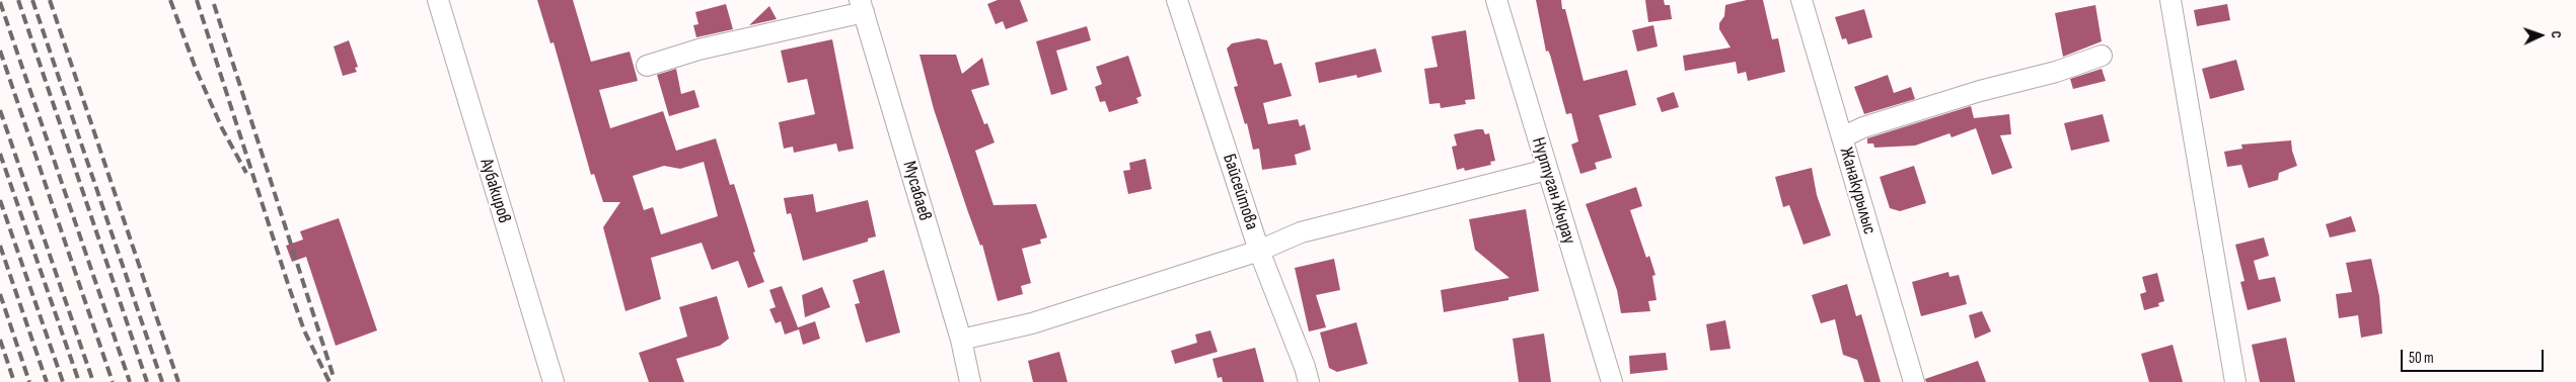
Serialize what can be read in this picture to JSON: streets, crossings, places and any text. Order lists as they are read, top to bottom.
{
  "streets": {
    "street": [
      "Аубакиров",
      "Мусабаев",
      "Нуртуган Жырау",
      "Жанакурылыс",
      "Байсейтова"
    ]
  },
  "scale_bar": "50 m",
  "north": "right"
}
